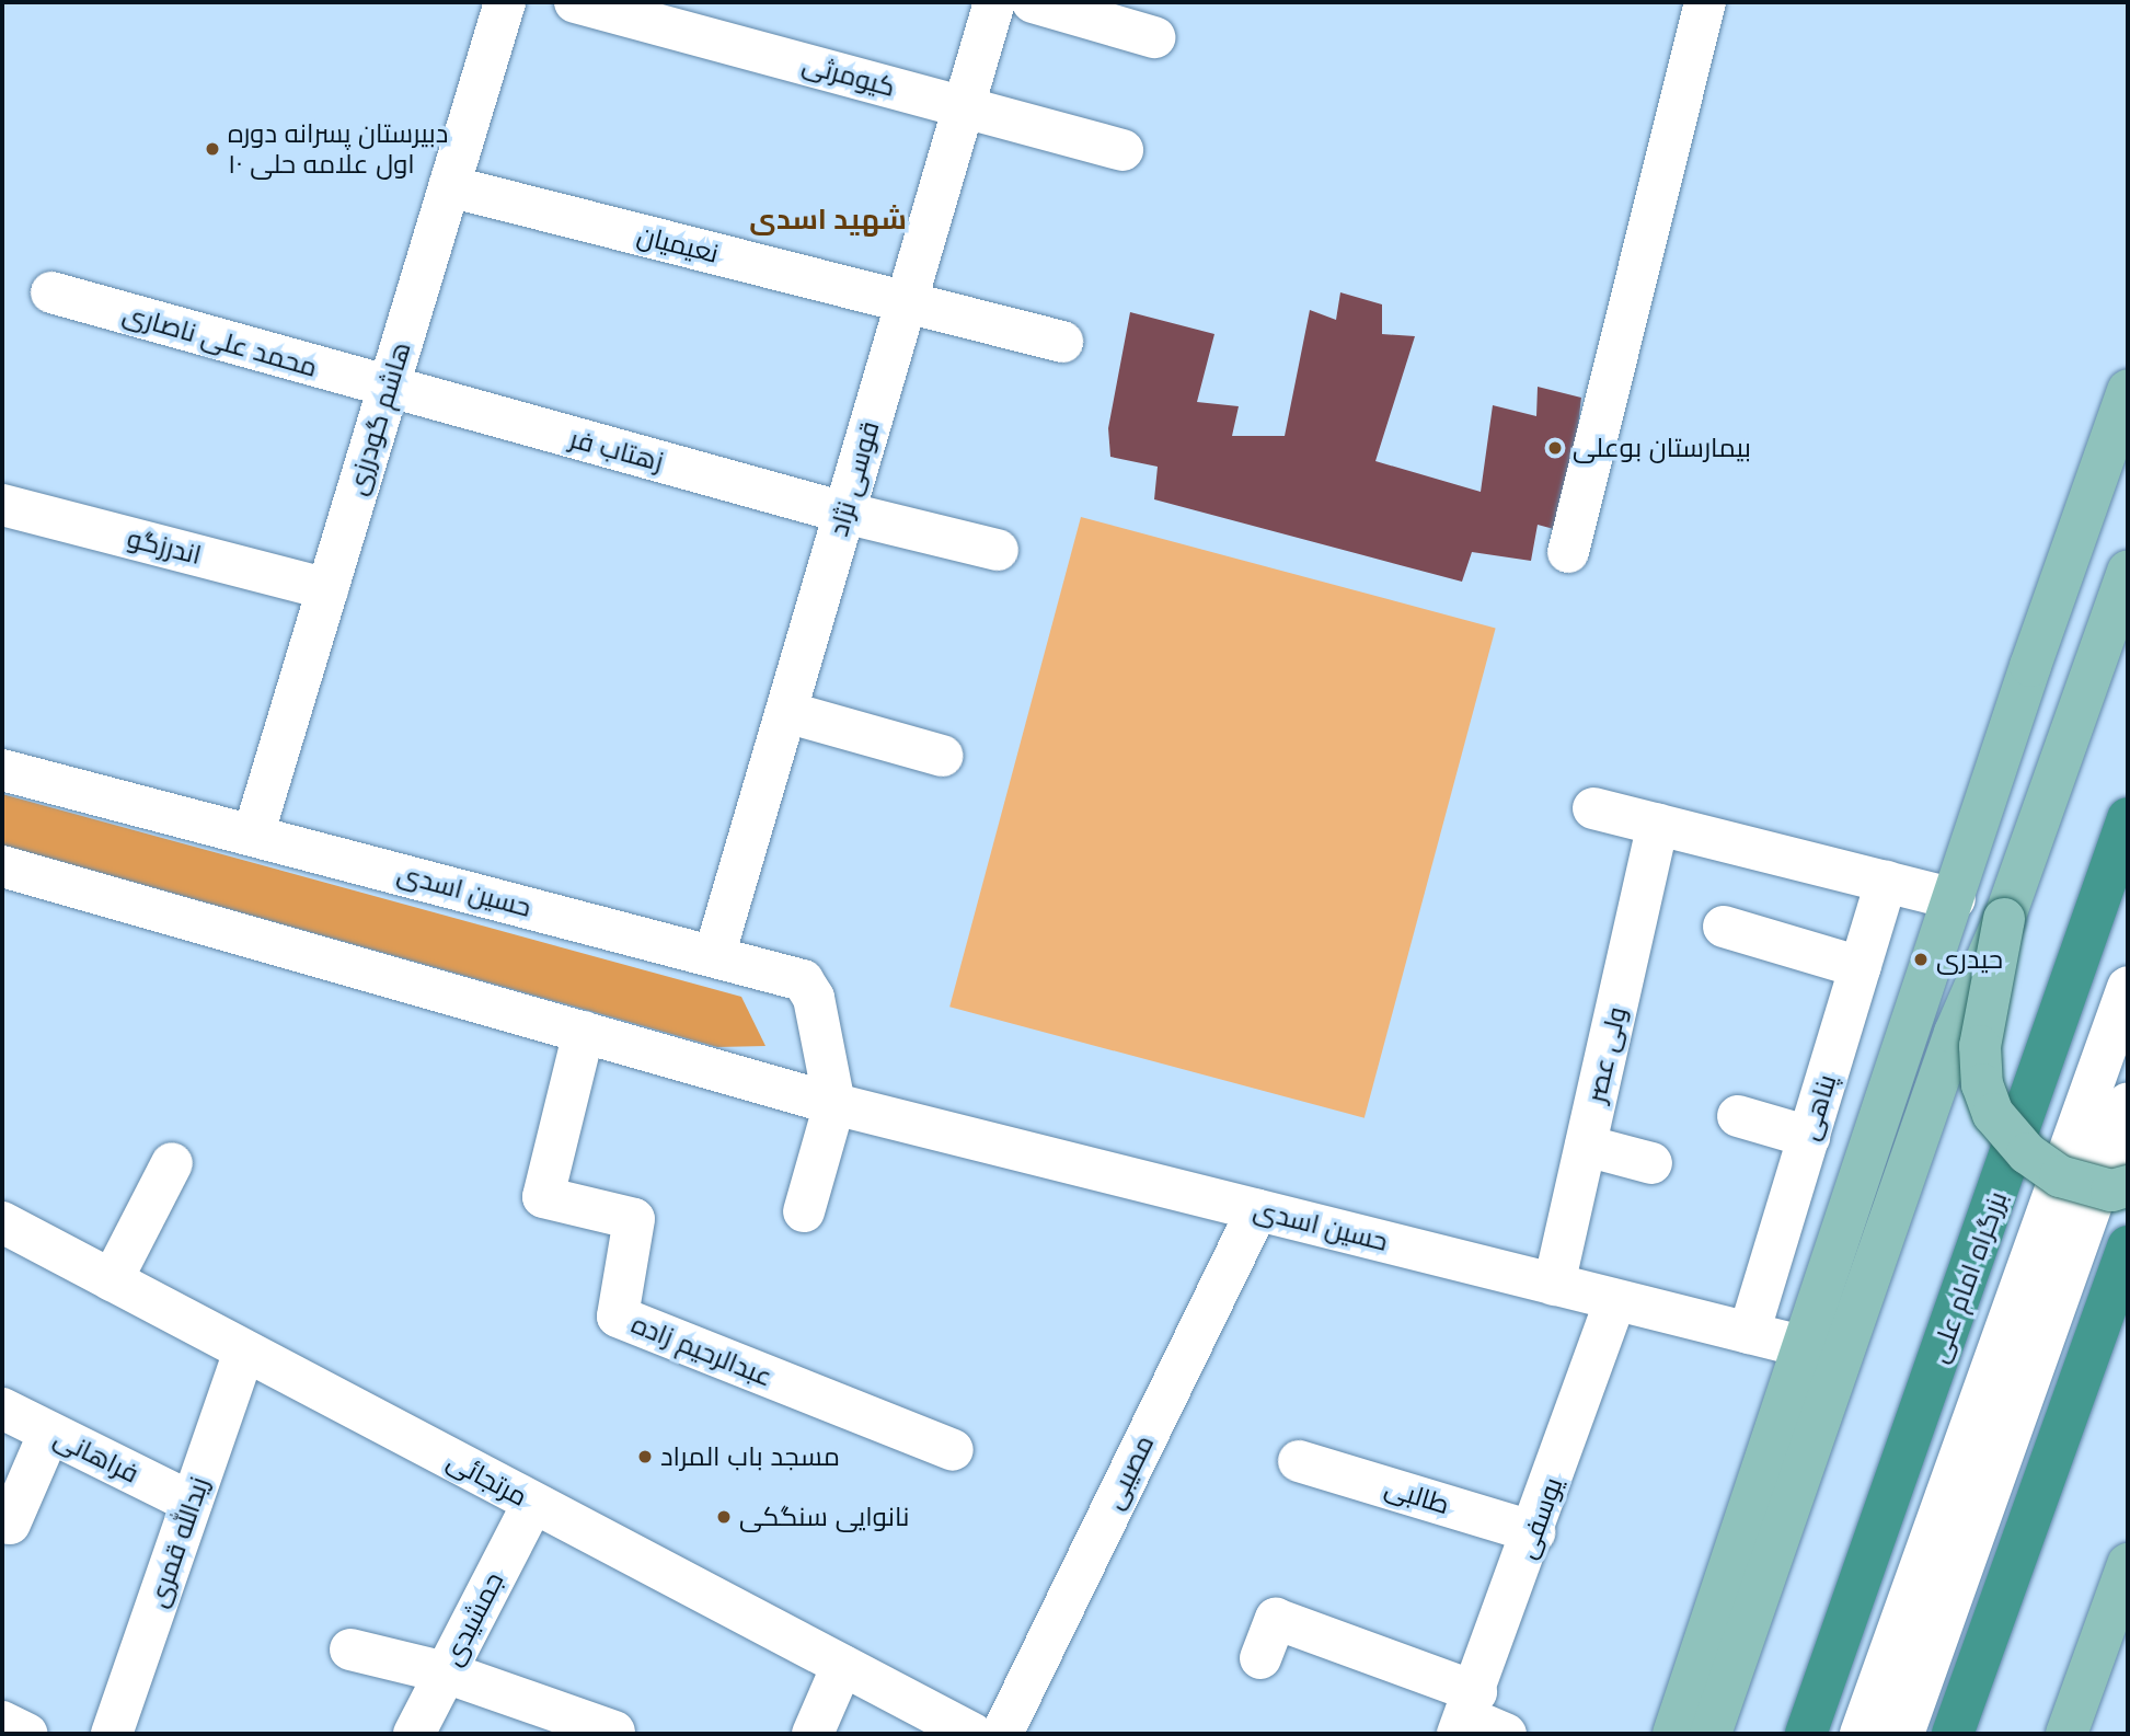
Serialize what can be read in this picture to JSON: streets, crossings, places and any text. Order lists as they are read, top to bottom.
{
  "streets": {
    "highway": ["بزرگراه امام علی"],
    "street": [
      "کیومرثی",
      "نعیمیان",
      "محمد علی ناصاری",
      "هاشم گودرزی",
      "زهتاب فر",
      "قوسی نژاد",
      "اندرزگو",
      "حسین اسدی",
      "ولی عصر",
      "پناهی",
      "عبدالرحیم زاده",
      "فراهانی",
      "مصیبی",
      "مرتجائی",
      "طالبی",
      "یوسفی",
      "زیدالله قمری",
      "جمشیدی"
    ]
  },
  "crossings": [
    ["کیومرثی", "قوسی نژاد"],
    ["نعیمیان", "هاشم گودرزی"],
    ["نعیمیان", "قوسی نژاد"],
    ["محمد علی ناصاری", "هاشم گودرزی"],
    ["محمد علی ناصاری", "زهتاب فر"],
    ["هاشم گودرزی", "زهتاب فر"],
    ["هاشم گودرزی", "اندرزگو"],
    ["هاشم گودرزی", "حسین اسدی"],
    ["زهتاب فر", "قوسی نژاد"],
    ["قوسی نژاد", "حسین اسدی"],
    ["حسین اسدی", "ولی عصر"],
    ["حسین اسدی", "پناهی"],
    ["حسین اسدی", "عبدالرحیم زاده"],
    ["حسین اسدی", "مصیبی"],
    ["حسین اسدی", "یوسفی"],
    ["فراهانی", "زیدالله قمری"],
    ["مرتجائی", "زیدالله قمری"],
    ["مرتجائی", "جمشیدی"],
    ["طالبی", "یوسفی"]
  ],
  "districts": ["شهید اسدی"],
  "places": [
    "دبیرستان پسرانه دوره اول علامه حلی ۱۰",
    "بیمارستان بوعلی",
    "حیدری",
    "مسجد باب المراد",
    "نانوایی سنگکی"
  ]
}
